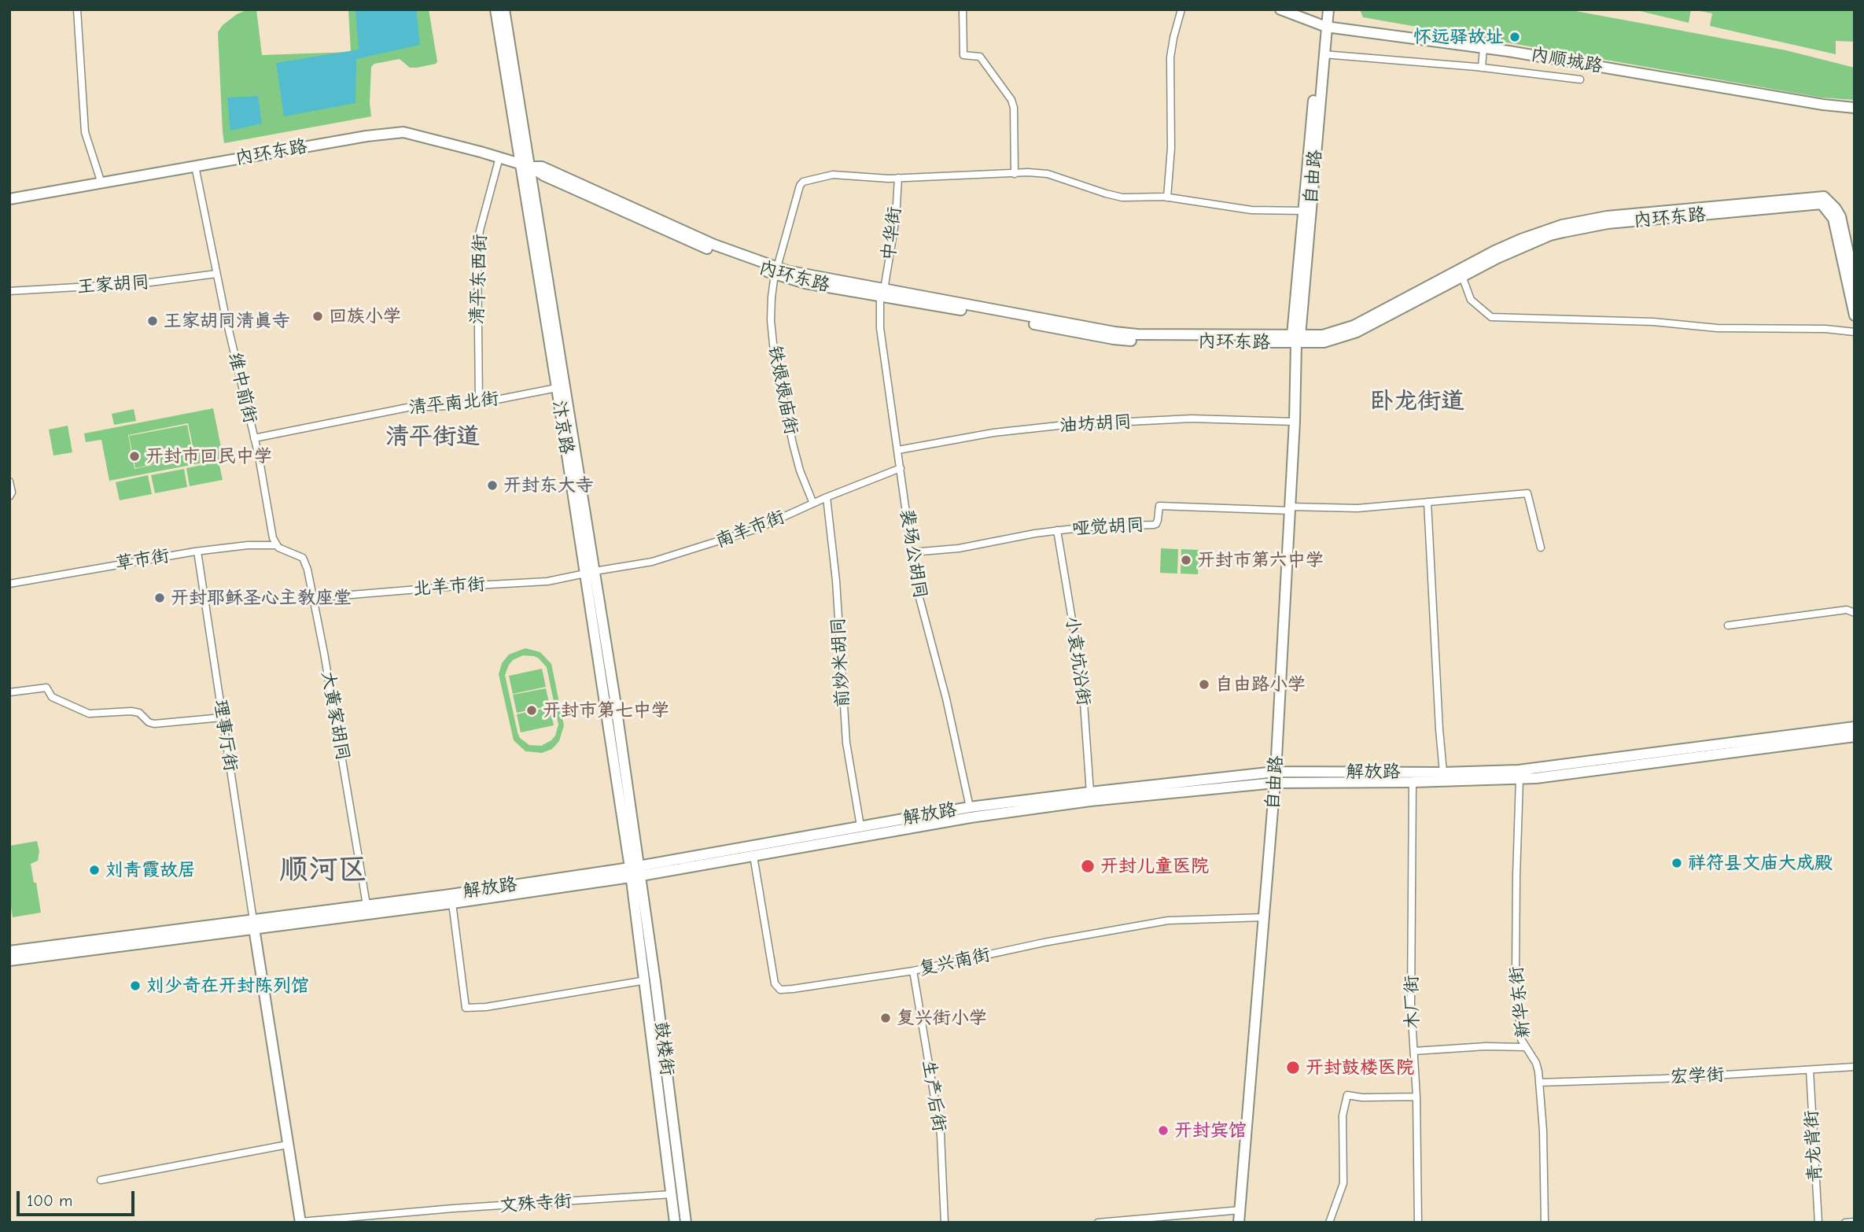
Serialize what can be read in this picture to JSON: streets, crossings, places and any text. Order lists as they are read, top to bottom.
{
  "streets": {
    "street": [
      "内顺城路",
      "内环东路",
      "自由路",
      "中华街",
      "清平东西街",
      "王家胡同",
      "维中前街",
      "铁娘娘庙街",
      "清平南北街",
      "油坊胡同",
      "汴京路",
      "哑觉胡同",
      "南羊市街",
      "裴场公胡同",
      "草市街",
      "北羊市街",
      "小袁坑沿街",
      "前炒米胡同",
      "大黄家胡同",
      "理事厅街",
      "解放路",
      "复兴南街",
      "木厂街",
      "新华东街",
      "鼓楼街",
      "宏学街",
      "生产后街",
      "青龙背街",
      "文殊寺街"
    ]
  },
  "crossings": [
    ["内顺城路", "自由路"],
    ["内环东路", "自由路"],
    ["内环东路", "中华街"],
    ["内环东路", "清平东西街"],
    ["内环东路", "维中前街"],
    ["内环东路", "铁娘娘庙街"],
    ["内环东路", "汴京路"],
    ["内环东路", "裴场公胡同"],
    ["自由路", "油坊胡同"],
    ["自由路", "哑觉胡同"],
    ["自由路", "解放路"],
    ["自由路", "复兴南街"],
    ["中华街", "铁娘娘庙街"],
    ["中华街", "裴场公胡同"],
    ["清平东西街", "清平南北街"],
    ["王家胡同", "维中前街"],
    ["维中前街", "清平南北街"],
    ["维中前街", "草市街"],
    ["维中前街", "大黄家胡同"],
    ["铁娘娘庙街", "南羊市街"],
    ["清平南北街", "汴京路"],
    ["油坊胡同", "裴场公胡同"],
    ["汴京路", "南羊市街"],
    ["汴京路", "北羊市街"],
    ["汴京路", "解放路"],
    ["汴京路", "鼓楼街"],
    ["哑觉胡同", "裴场公胡同"],
    ["哑觉胡同", "小袁坑沿街"],
    ["南羊市街", "裴场公胡同"],
    ["南羊市街", "北羊市街"],
    ["南羊市街", "前炒米胡同"],
    ["裴场公胡同", "解放路"],
    ["草市街", "大黄家胡同"],
    ["草市街", "理事厅街"],
    ["北羊市街", "大黄家胡同"],
    ["小袁坑沿街", "解放路"],
    ["前炒米胡同", "解放路"],
    ["大黄家胡同", "解放路"],
    ["理事厅街", "解放路"],
    ["解放路", "复兴南街"],
    ["解放路", "木厂街"],
    ["解放路", "新华东街"],
    ["解放路", "鼓楼街"],
    ["复兴南街", "生产后街"],
    ["新华东街", "宏学街"],
    ["鼓楼街", "文殊寺街"],
    ["宏学街", "青龙背街"]
  ],
  "districts": ["卧龙街道", "清平街道", "顺河区"],
  "places": [
    "怀远驿故址",
    "回族小学",
    "王家胡同清真寺",
    "开封市回民中学",
    "开封东大寺",
    "开封市第六中学",
    "开封耶稣圣心主教座堂",
    "自由路小学",
    "开封市第七中学",
    "祥符县文庙大成殿",
    "开封儿童医院",
    "刘青霞故居",
    "刘少奇在开封陈列馆",
    "复兴街小学",
    "开封鼓楼医院",
    "开封宾馆"
  ],
  "scale_bar": "100 m"
}
